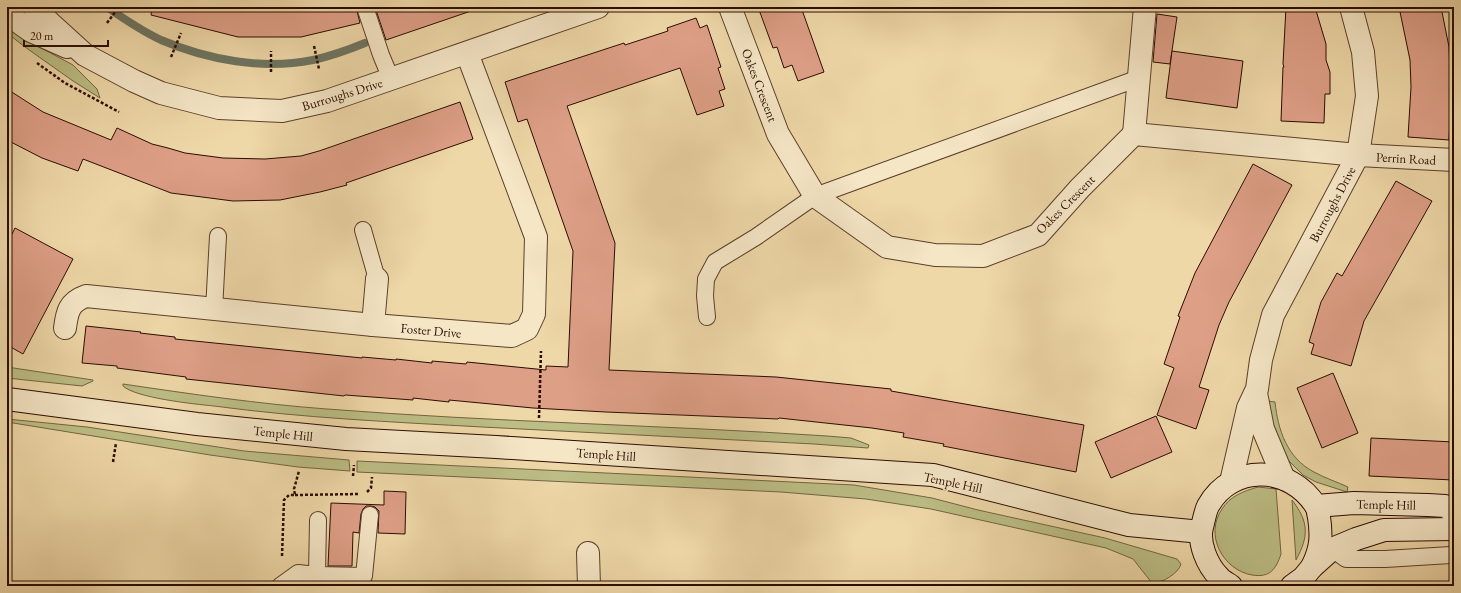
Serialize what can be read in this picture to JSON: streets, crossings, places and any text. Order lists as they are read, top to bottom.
{
  "streets": {
    "street": [
      "Oakes Crescent",
      "Burroughs Drive",
      "Perrin Road",
      "Foster Drive",
      "Temple Hill"
    ]
  },
  "crossings": [
    ["Burroughs Drive", "Perrin Road"],
    ["Burroughs Drive", "Foster Drive"]
  ],
  "scale_bar": "20 m"
}
